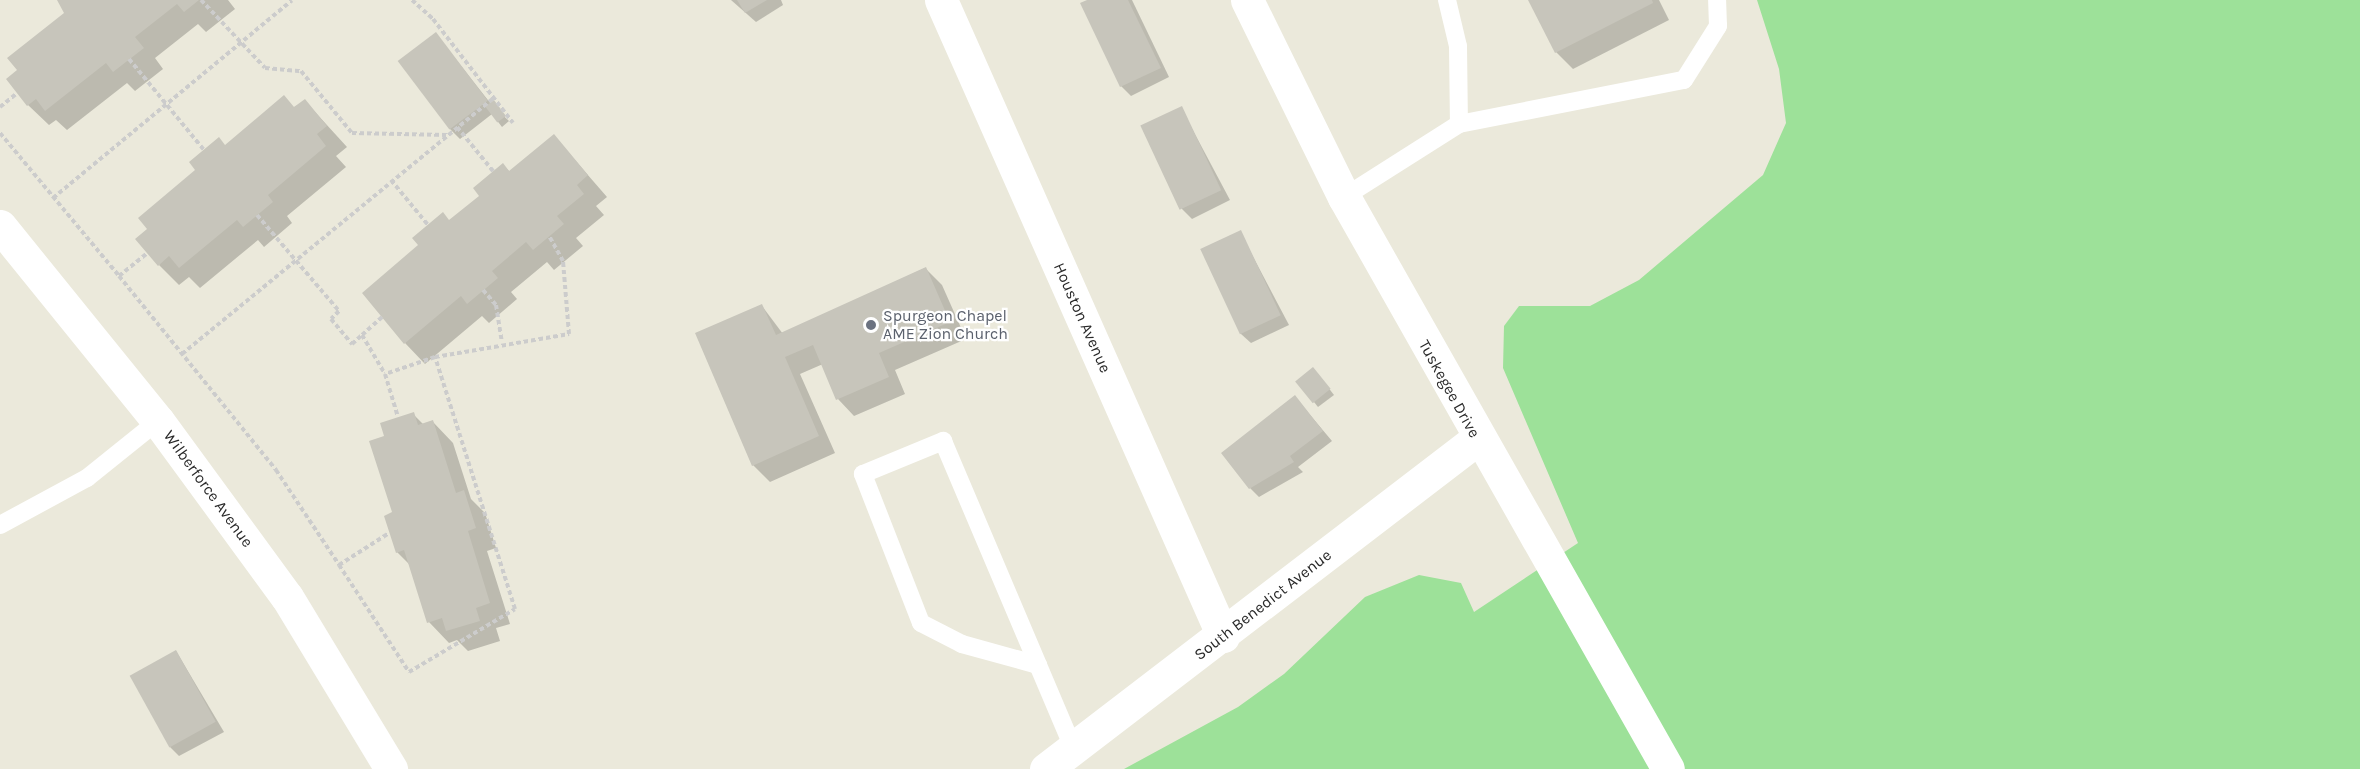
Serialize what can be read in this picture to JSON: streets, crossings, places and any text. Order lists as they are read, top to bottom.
{
  "streets": {
    "street": [
      "Houston Avenue",
      "Tuskegee Drive",
      "Wilberforce Avenue",
      "South Benedict Avenue"
    ]
  },
  "crossings": [
    ["Houston Avenue", "South Benedict Avenue"],
    ["Tuskegee Drive", "South Benedict Avenue"]
  ],
  "places": ["Spurgeon Chapel AME Zion Church"]
}
